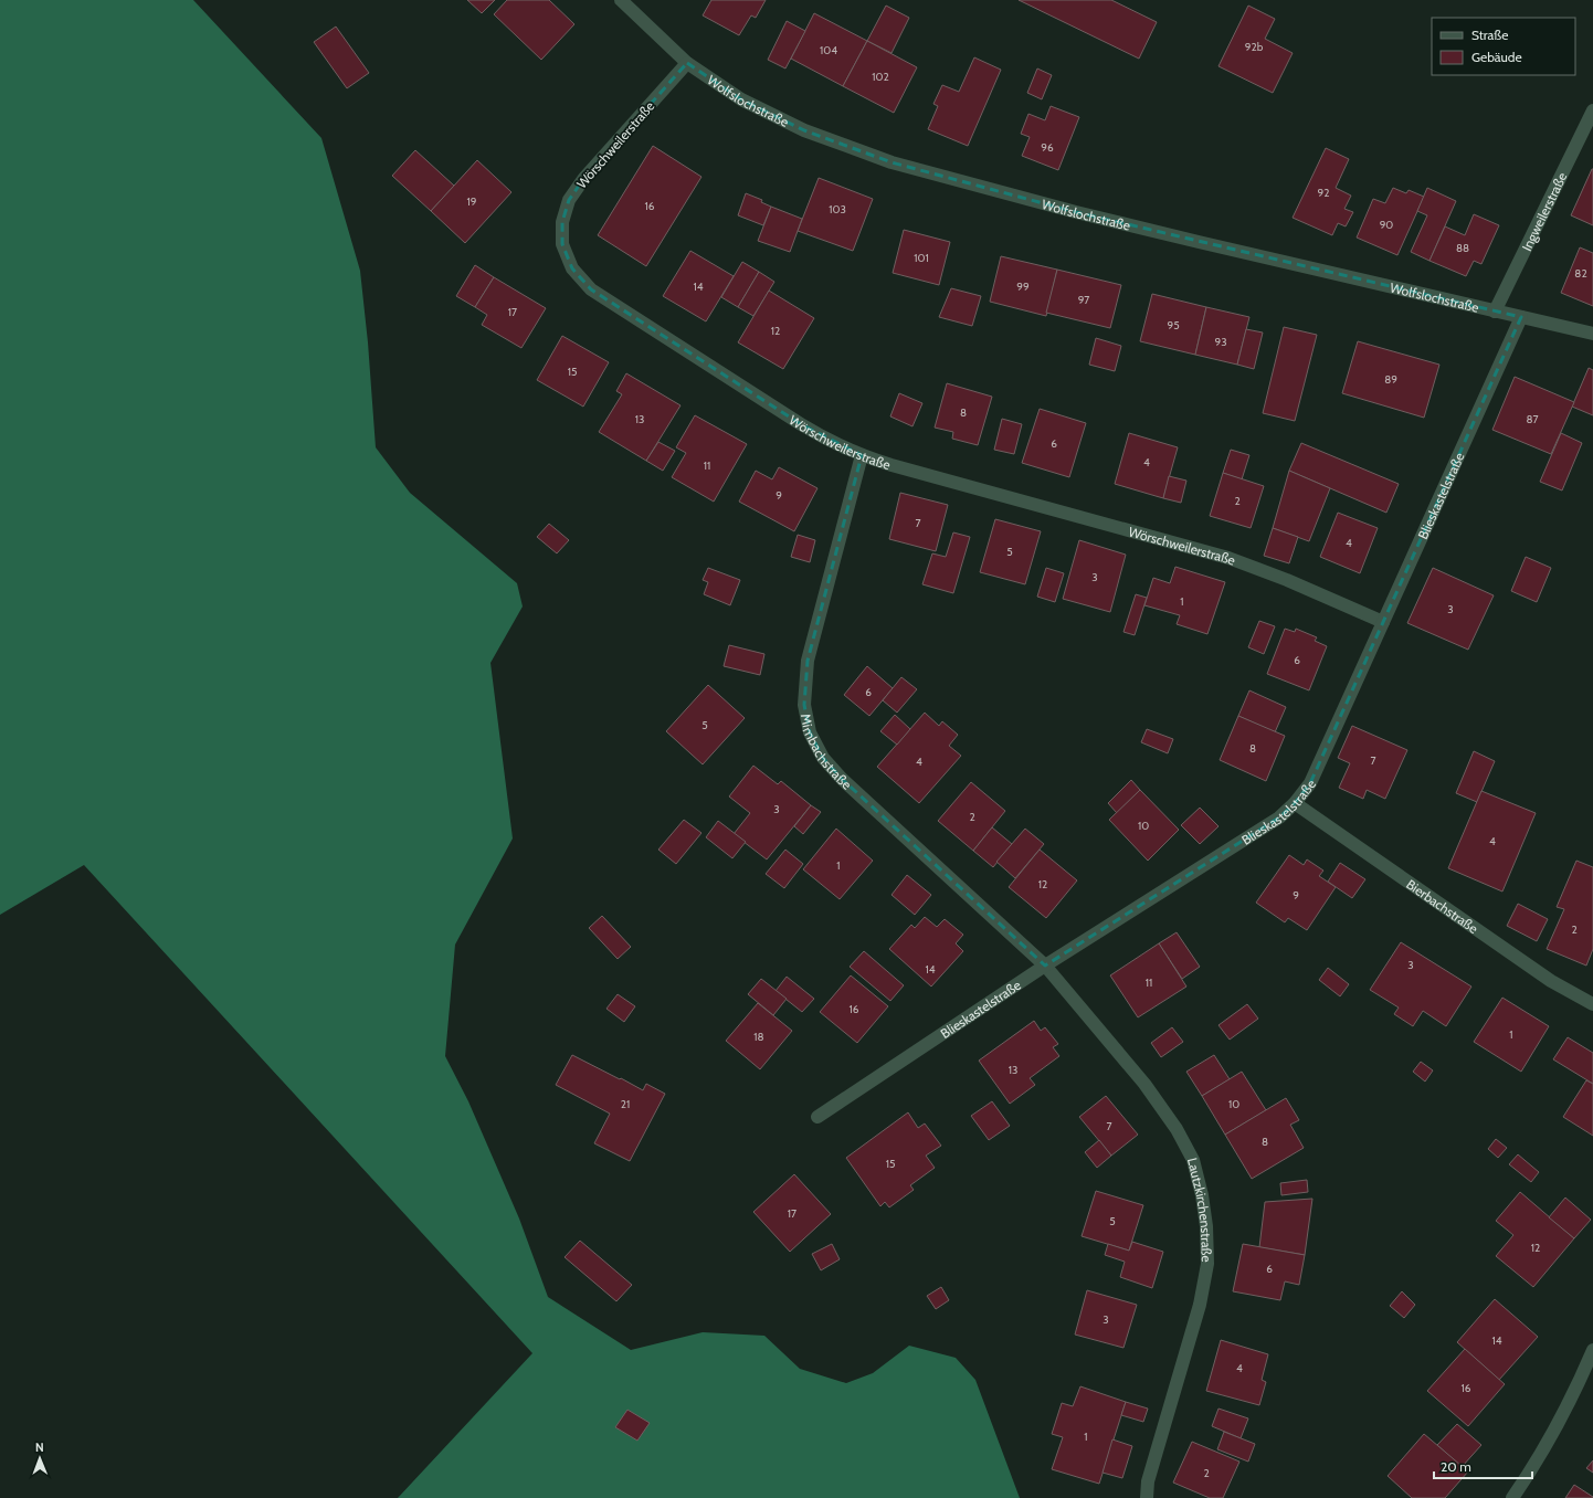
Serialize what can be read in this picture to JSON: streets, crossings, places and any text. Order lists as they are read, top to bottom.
{
  "streets": {
    "street": [
      "Wolfslochstraße",
      "Wörschweilerstraße",
      "Ingweilerstraße",
      "Blieskastelstraße",
      "Mimbachstraße",
      "Bierbachstraße",
      "Lautzkirchenstraße"
    ]
  },
  "crossings": [
    ["Wolfslochstraße", "Wörschweilerstraße"],
    ["Wolfslochstraße", "Ingweilerstraße"],
    ["Wolfslochstraße", "Blieskastelstraße"],
    ["Wörschweilerstraße", "Blieskastelstraße"],
    ["Wörschweilerstraße", "Mimbachstraße"],
    ["Blieskastelstraße", "Mimbachstraße"],
    ["Blieskastelstraße", "Bierbachstraße"],
    ["Blieskastelstraße", "Lautzkirchenstraße"],
    ["Mimbachstraße", "Lautzkirchenstraße"]
  ],
  "house_numbers": [
    "92b",
    "104",
    "102",
    "96",
    "92",
    "19",
    "16",
    "103",
    "90",
    "88",
    "101",
    "82",
    "14",
    "99",
    "97",
    "17",
    "95",
    "12",
    "93",
    "15",
    "89",
    "8",
    "13",
    "87",
    "6",
    "4",
    "11",
    "9",
    "2",
    "7",
    "4",
    "5",
    "3",
    "1",
    "3",
    "6",
    "6",
    "5",
    "8",
    "7",
    "4",
    "3",
    "2",
    "10",
    "4",
    "1",
    "12",
    "9",
    "2",
    "3",
    "14",
    "11",
    "16",
    "1",
    "18",
    "13",
    "21",
    "10",
    "7",
    "8",
    "15",
    "17",
    "5",
    "12",
    "6",
    "3",
    "14",
    "4",
    "16",
    "1",
    "2"
  ],
  "legend": ["Straße", "Gebäude"],
  "scale_bar": "20 m",
  "north": "top"
}
